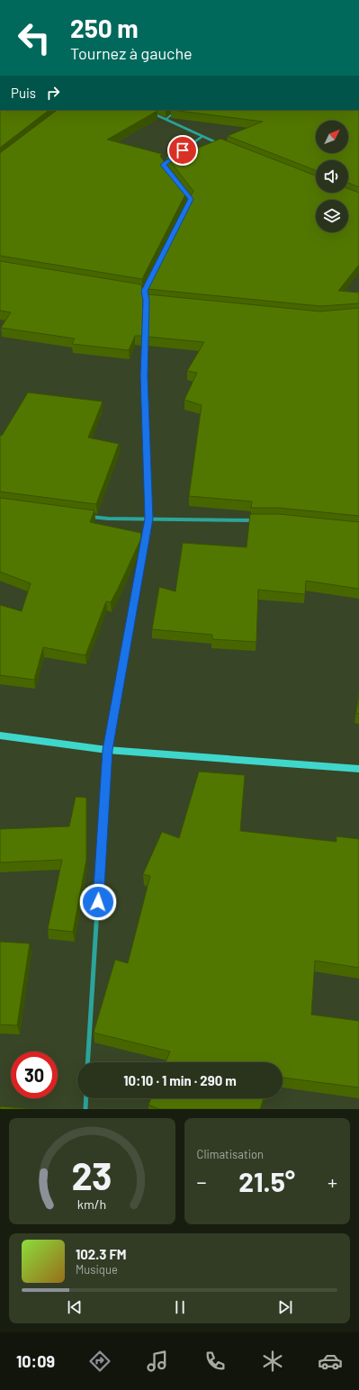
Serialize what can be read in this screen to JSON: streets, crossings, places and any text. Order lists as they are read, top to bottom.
{
  "north": "top right",
  "page": {
    "turn": ["250 m", "Tournez à gauche"],
    "then": "Puis",
    "limit": "30",
    "trip": "10:10 · 1 min · 290 m",
    "tile": "Climatisation",
    "heat": ["−", "21.5°", "+"],
    "song": ["102.3 FM", "Musique"],
    "tabs": "10:09",
    "gauge": ["23", "km/h"]
  }
}
